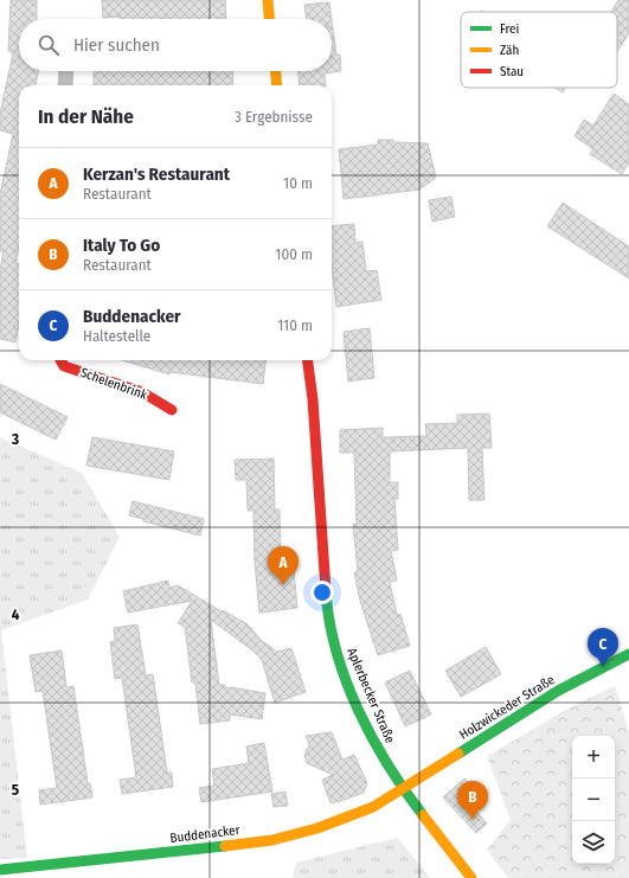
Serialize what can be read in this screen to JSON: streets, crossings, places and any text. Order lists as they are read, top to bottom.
{
  "streets": {
    "main road": [
      "Schelenbrink",
      "Aplerbecker Straße",
      "Holzwickeder Straße",
      "Buddenacker"
    ]
  },
  "crossings": [
    ["Aplerbecker Straße", "Holzwickeder Straße"],
    ["Aplerbecker Straße", "Buddenacker"],
    ["Holzwickeder Straße", "Buddenacker"]
  ],
  "legend": ["Frei", "Zäh", "Stau"],
  "page": {
    "search": "Hier suchen",
    "heading": ["In der Nähe", "3 Ergebnisse"],
    "list": [
      {
        "mark": "A",
        "name": "Kerzan's Restaurant",
        "note": "Restaurant",
        "value": "10 m"
      },
      {
        "mark": "B",
        "name": "Italy To Go",
        "note": "Restaurant",
        "value": "100 m"
      },
      {
        "mark": "C",
        "name": "Buddenacker",
        "note": "Haltestelle",
        "value": "110 m"
      }
    ],
    "pins": ["A", "C", "B"],
    "map_buttons": ["+", "−"]
  },
  "grid": {
    "rows": ["3", "4", "5"]
  }
}
